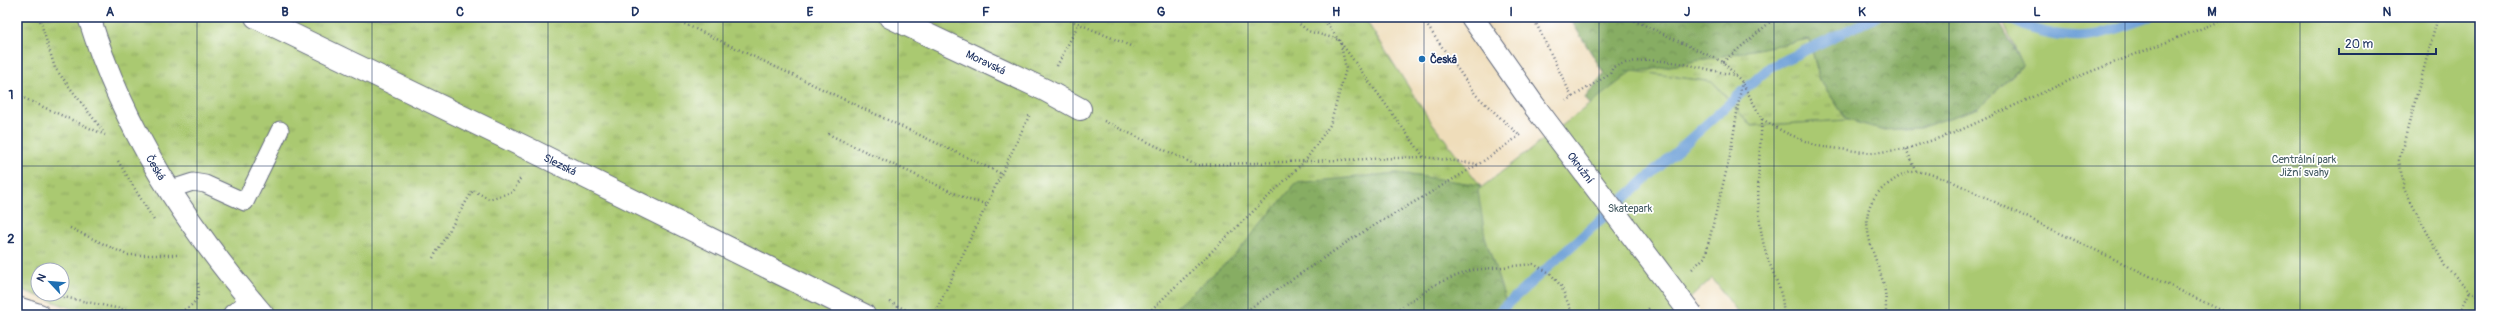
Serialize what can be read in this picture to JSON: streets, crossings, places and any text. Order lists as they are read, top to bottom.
{
  "streets": {
    "street": [
      "Moravská",
      "Slezská",
      "Okružní",
      "Česká"
    ]
  },
  "parks": ["Centrální park Jižní svahy", "Skatepark"],
  "places": ["Česká"],
  "scale_bar": "20 m",
  "north": "top left",
  "grid": {
    "columns": [
      "A",
      "B",
      "C",
      "D",
      "E",
      "F",
      "G",
      "H",
      "I",
      "J",
      "K",
      "L",
      "M",
      "N"
    ],
    "rows": ["1", "2"]
  }
}
